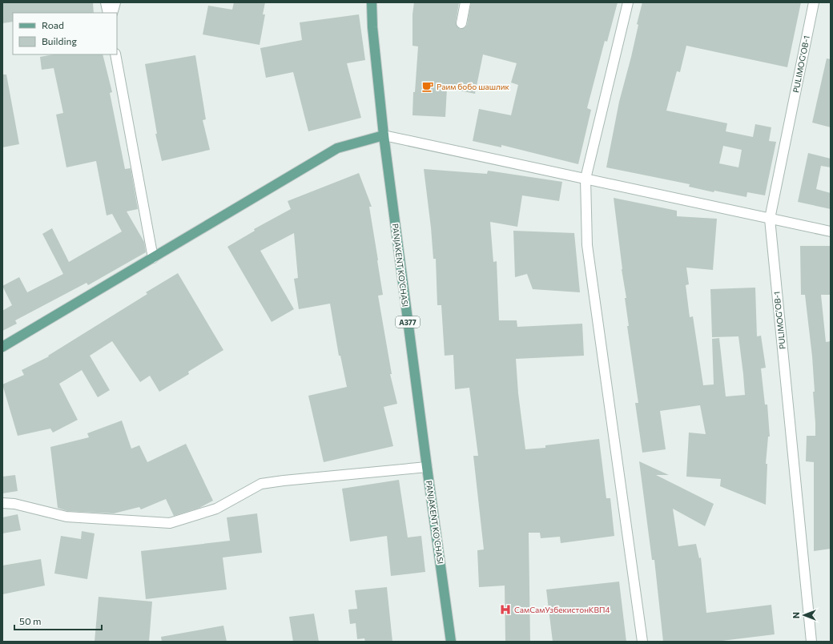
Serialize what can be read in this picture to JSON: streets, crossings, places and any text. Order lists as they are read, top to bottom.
{
  "streets": {
    "main road": ["PANJAKENT KO'CHASI", "A377"],
    "street": ["PULIMOG’OB-1"]
  },
  "places": {
    "cafe": ["Раим бобо шашлик"],
    "hospital": ["СамСамУзбекистонКВП4"]
  },
  "legend": ["Road", "Building"],
  "scale_bar": "50 m",
  "north": "left"
}
